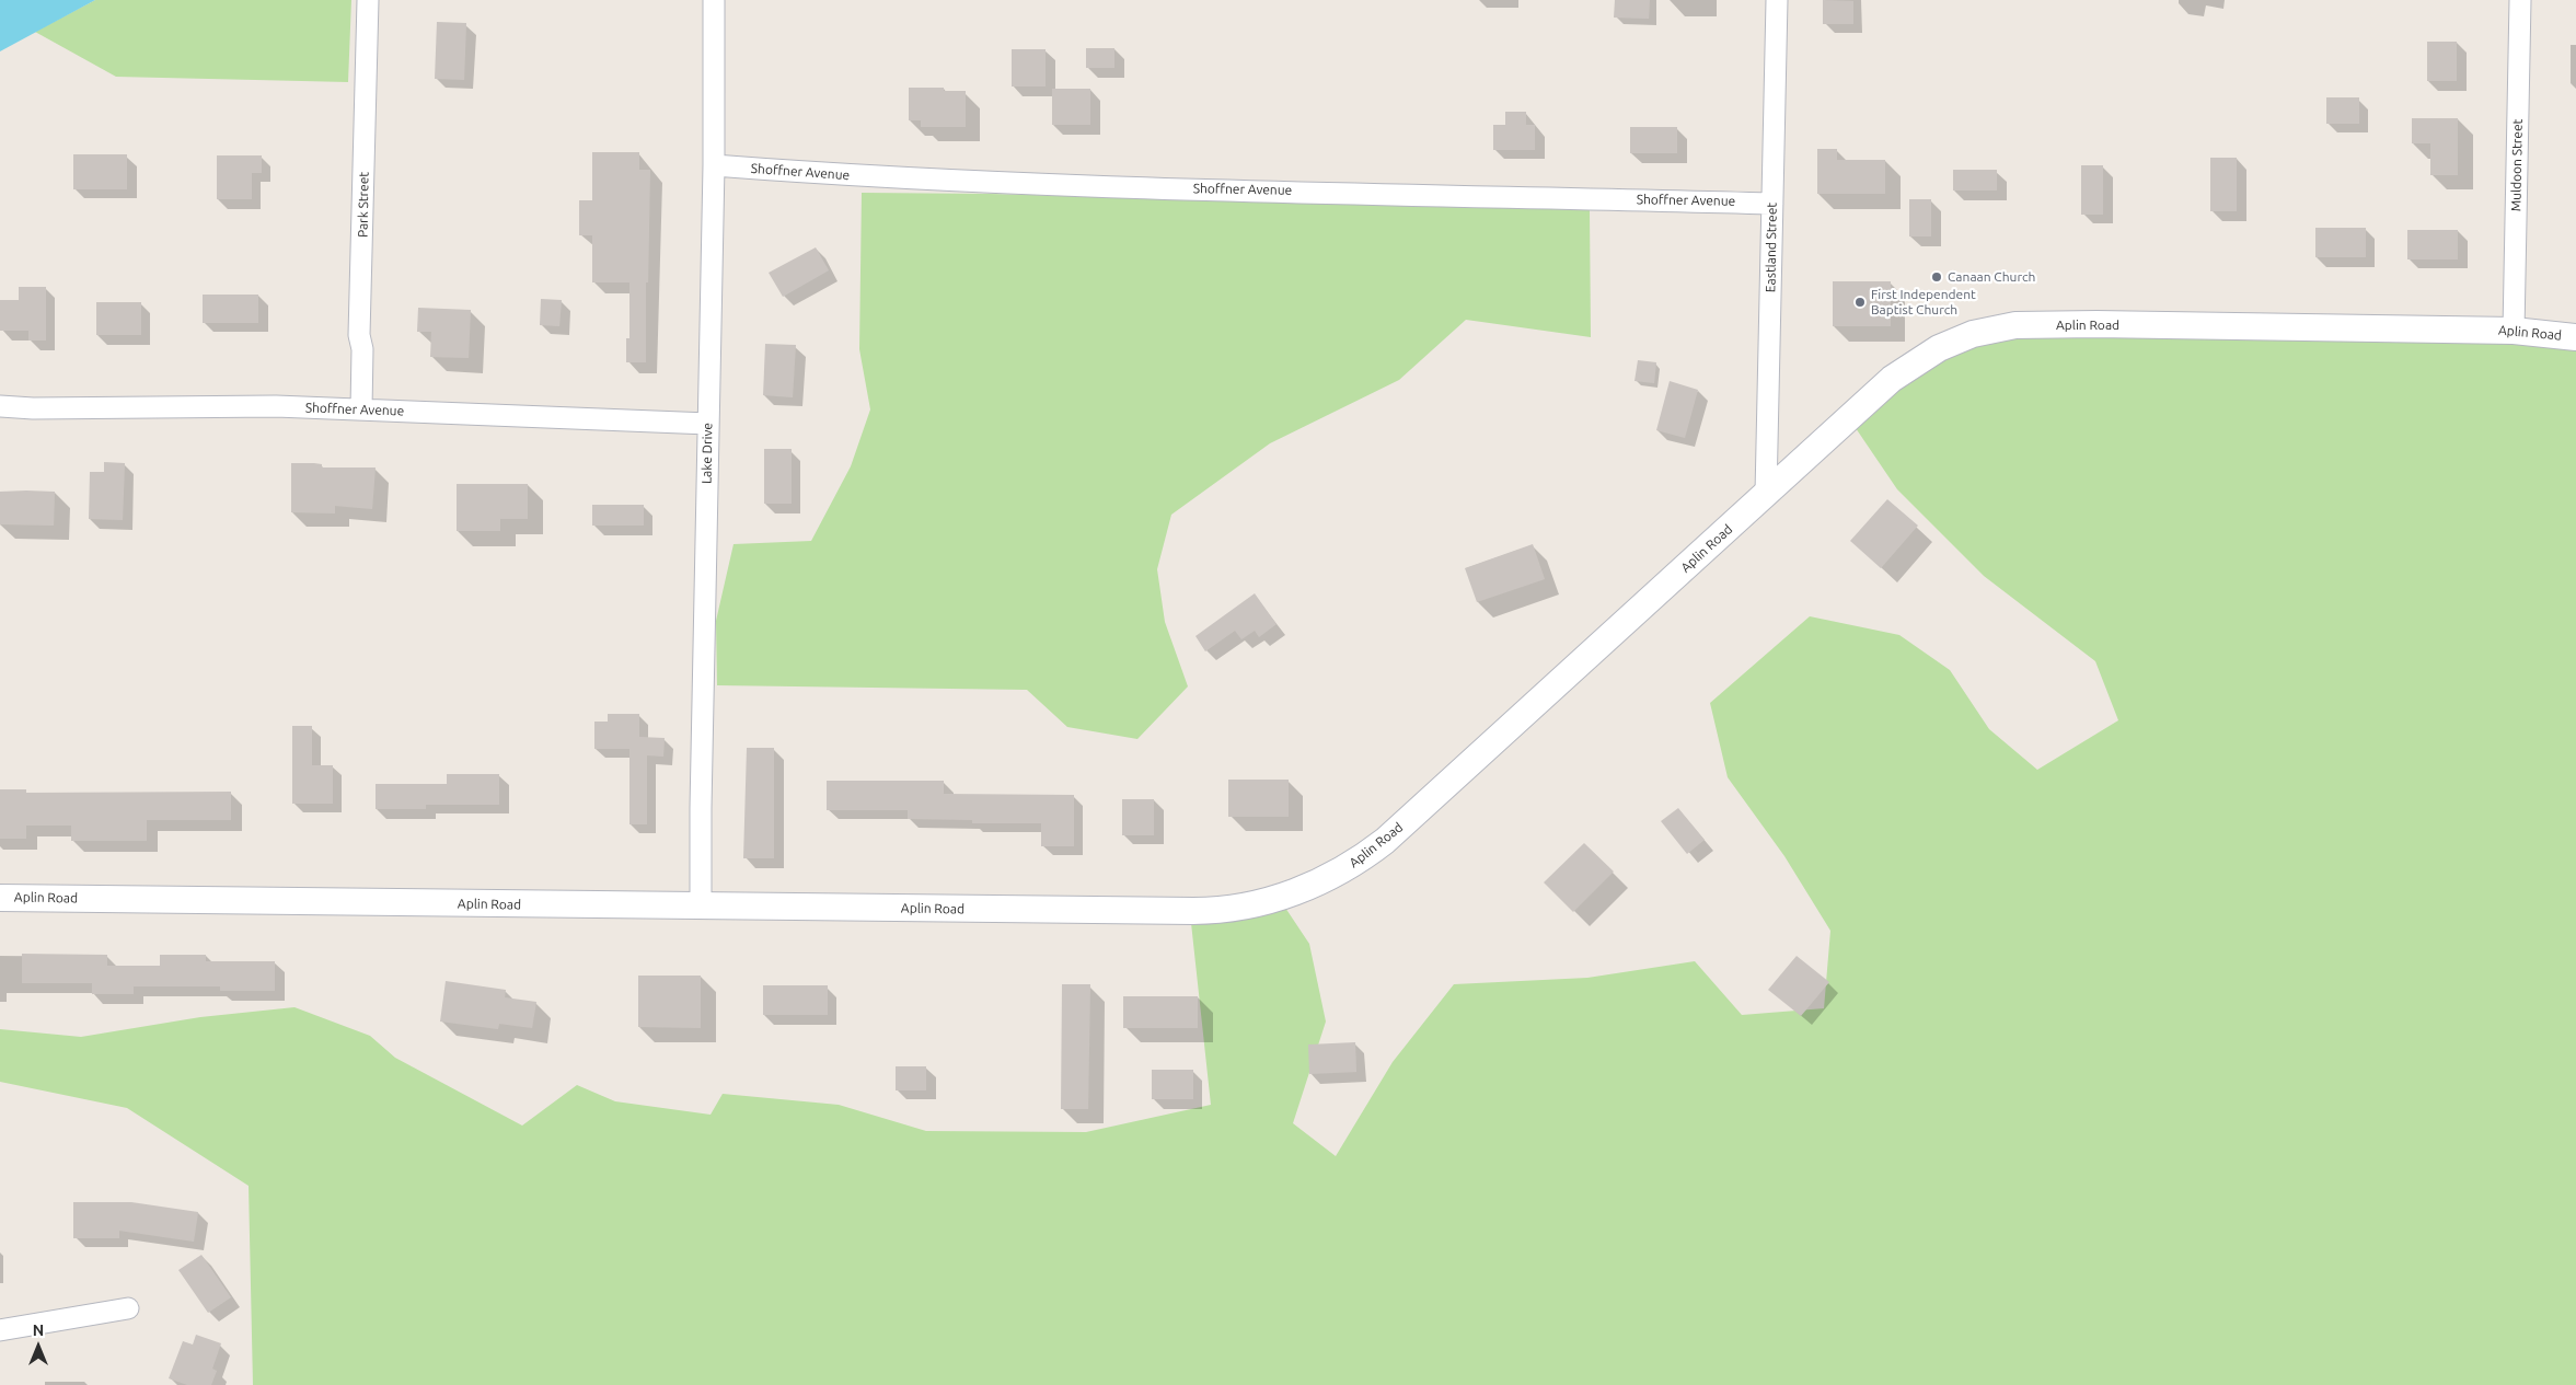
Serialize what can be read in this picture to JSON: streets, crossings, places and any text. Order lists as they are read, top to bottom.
{
  "streets": {
    "street": [
      "Muldoon Street",
      "Shoffner Avenue",
      "Park Street",
      "Eastland Street",
      "Aplin Road",
      "Lake Drive"
    ]
  },
  "crossings": [
    ["Muldoon Street", "Aplin Road"],
    ["Shoffner Avenue", "Park Street"],
    ["Shoffner Avenue", "Eastland Street"],
    ["Shoffner Avenue", "Lake Drive"],
    ["Eastland Street", "Aplin Road"],
    ["Aplin Road", "Lake Drive"]
  ],
  "places": ["Canaan Church", "First Independent Baptist Church"],
  "north": "top"
}
